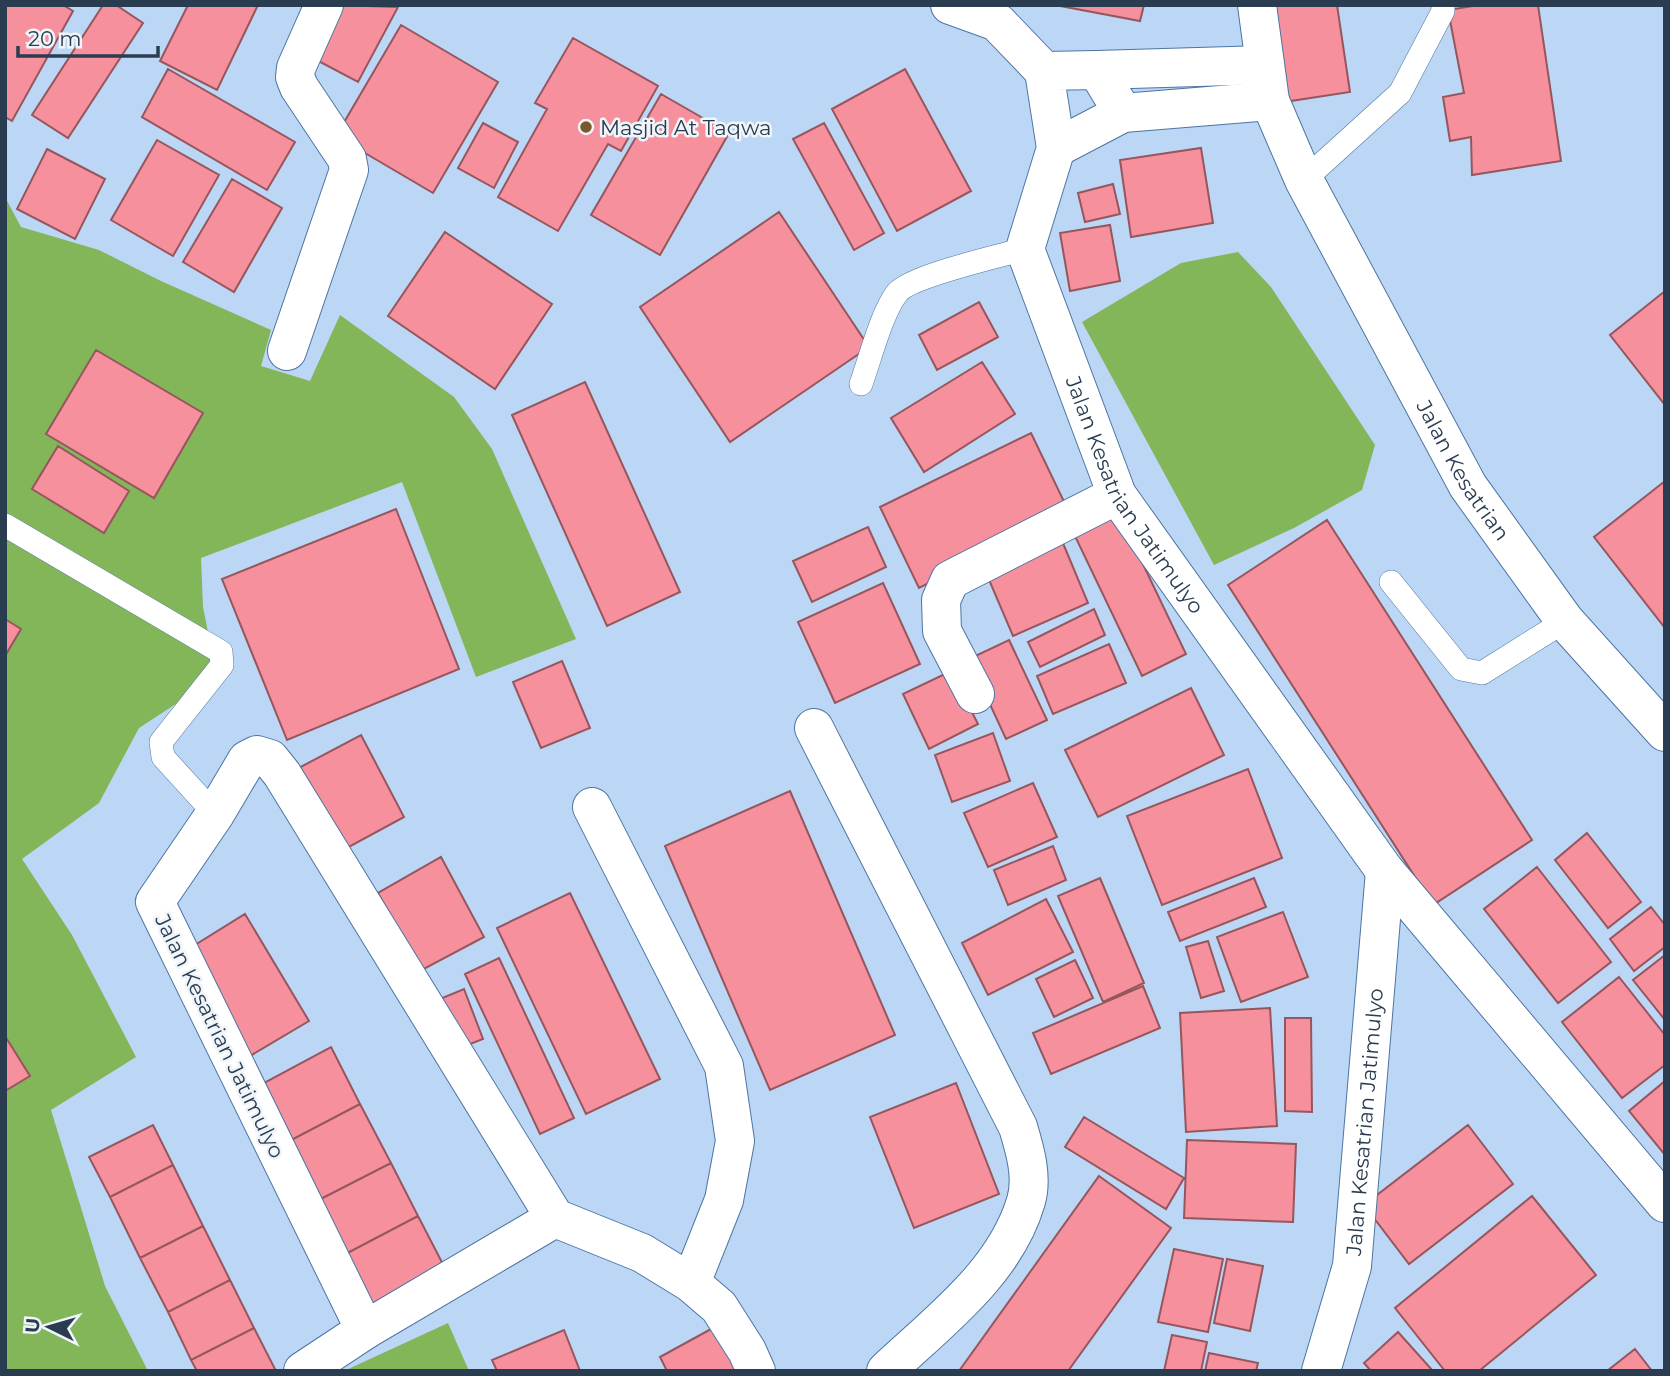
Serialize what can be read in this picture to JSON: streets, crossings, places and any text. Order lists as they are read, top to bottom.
{
  "streets": {
    "street": ["Jalan Kesatrian", "Jalan Kesatrian Jatimulyo"]
  },
  "places": ["Masjid At Taqwa"],
  "scale_bar": "20 m",
  "north": "left"
}
